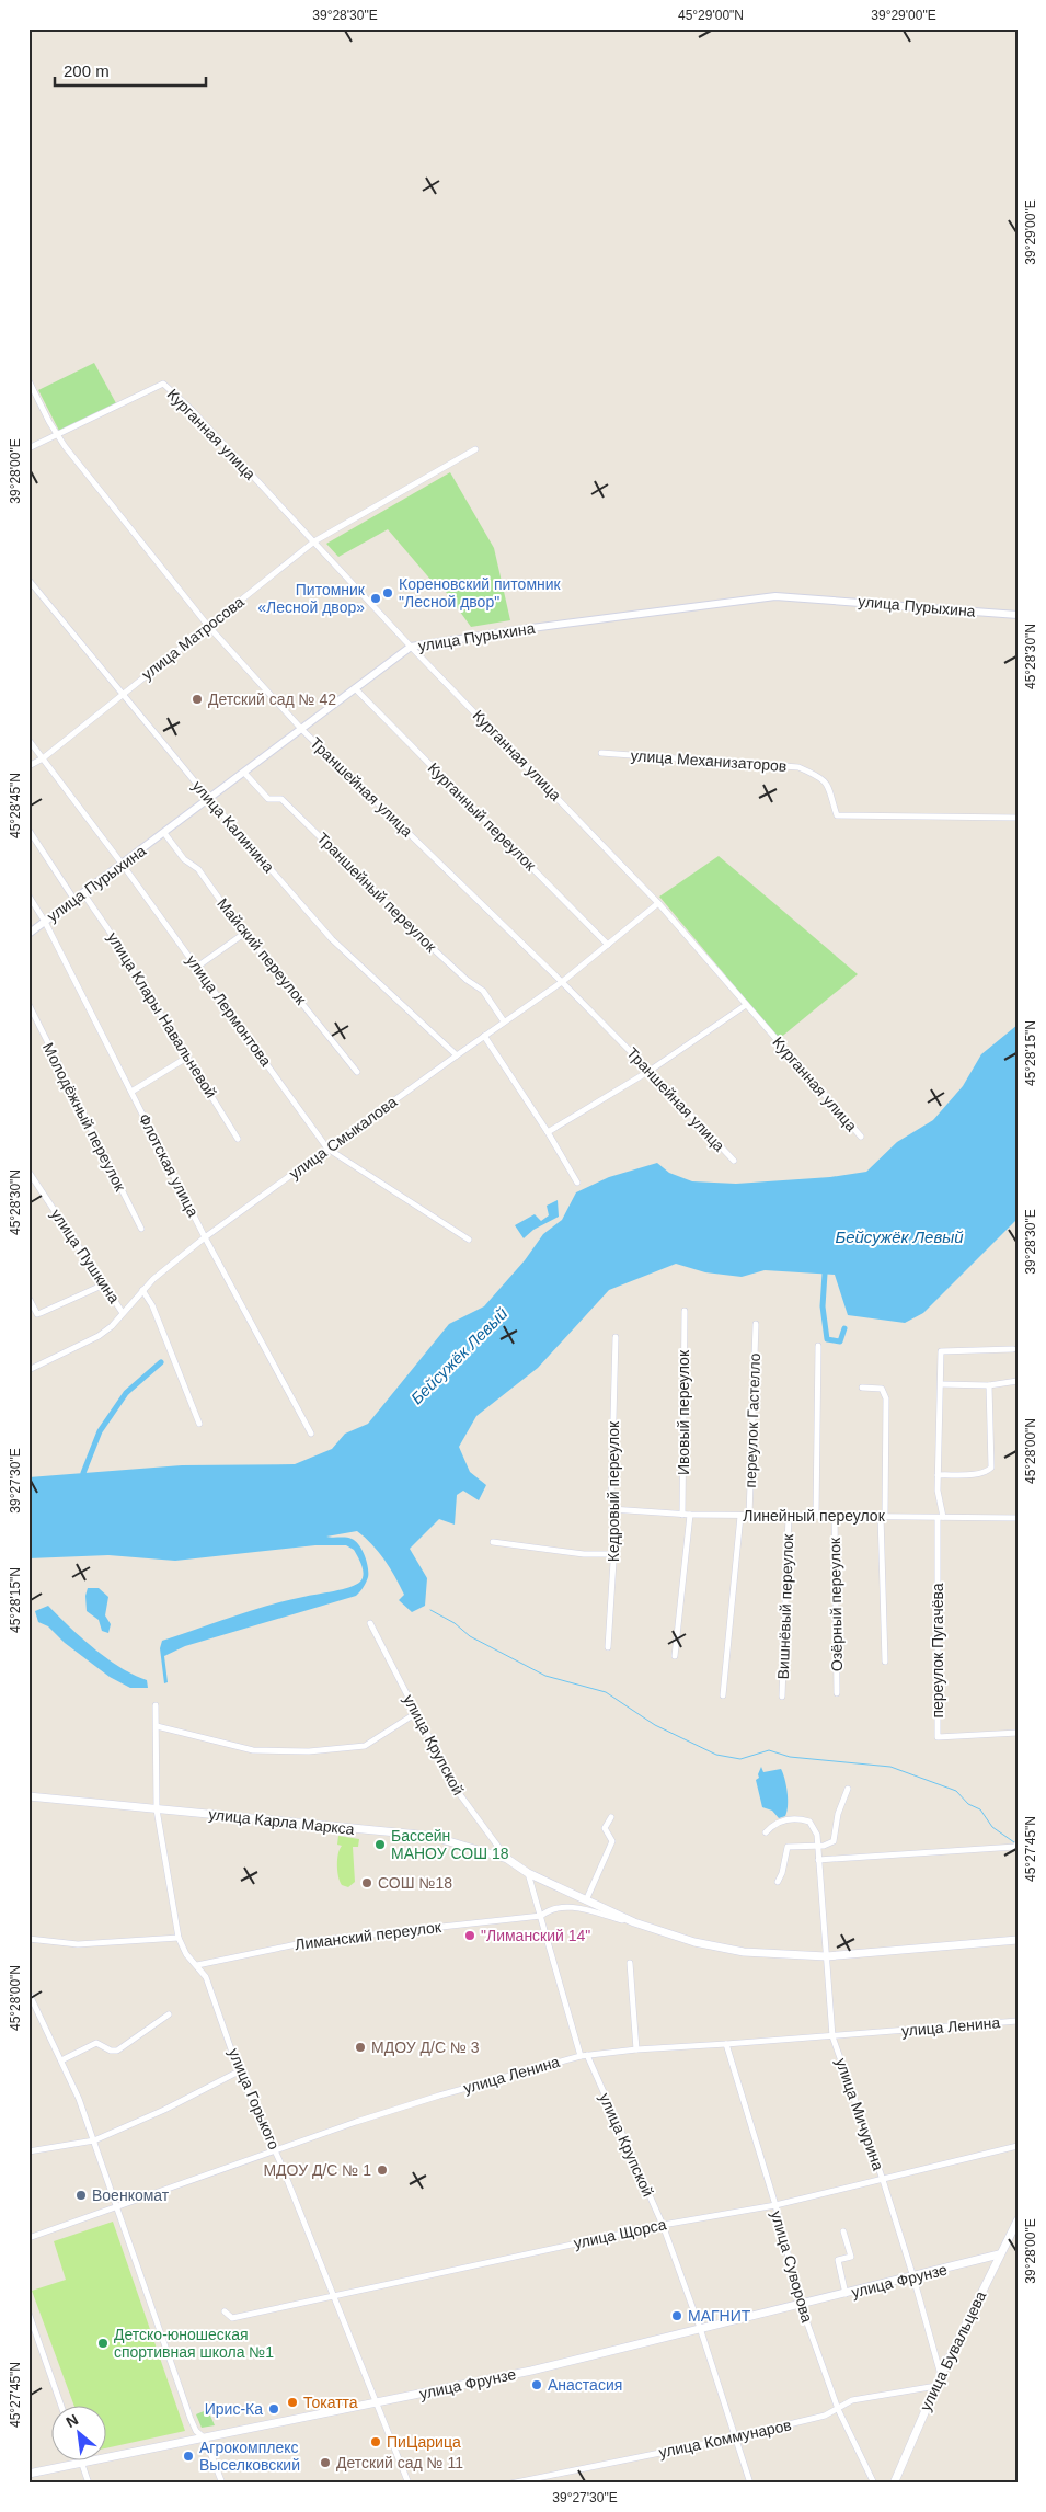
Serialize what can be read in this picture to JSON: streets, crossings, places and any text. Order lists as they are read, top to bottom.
{
  "streets": {
    "main road": ["улица Карла Маркса", "улица Фрунзе", "улица Бувальцева"],
    "street": [
      "Курганная улица",
      "улица Пурыхина",
      "улица Матросова",
      "улица Механизаторов",
      "Траншейная улица",
      "Курганный переулок",
      "улица Калинина",
      "Траншейный переулок",
      "Майский переулок",
      "улица Лермонтова",
      "улица Клары Навальневой",
      "Молодёжный переулок",
      "улица Смыкалова",
      "Флотская улица",
      "улица Пушкина",
      "Ивовый переулок",
      "переулок Гастелло",
      "Кедровый переулок",
      "Линейный переулок",
      "Озёрный переулок",
      "Вишнёвый переулок",
      "переулок Пугачёва",
      "улица Крупской",
      "Лиманский переулок",
      "улица Ленина",
      "улица Горького",
      "улица Мичурина",
      "улица Щорса",
      "улица Суворова",
      "улица Коммунаров"
    ]
  },
  "crossings": [
    ["Курганная улица", "улица Пурыхина"],
    ["Курганная улица", "улица Матросова"],
    ["Курганная улица", "Траншейная улица"],
    ["Курганная улица", "улица Смыкалова"],
    ["улица Пурыхина", "Траншейная улица"],
    ["улица Пурыхина", "Курганный переулок"],
    ["улица Пурыхина", "улица Калинина"],
    ["улица Пурыхина", "Траншейный переулок"],
    ["улица Пурыхина", "Майский переулок"],
    ["улица Пурыхина", "улица Лермонтова"],
    ["улица Пурыхина", "улица Клары Навальневой"],
    ["улица Пурыхина", "Флотская улица"],
    ["улица Матросова", "Траншейная улица"],
    ["улица Матросова", "улица Калинина"],
    ["улица Матросова", "улица Лермонтова"],
    ["Траншейная улица", "улица Смыкалова"],
    ["Курганный переулок", "улица Смыкалова"],
    ["улица Калинина", "улица Смыкалова"],
    ["Траншейный переулок", "улица Смыкалова"],
    ["улица Лермонтова", "улица Смыкалова"],
    ["улица Смыкалова", "Флотская улица"],
    ["улица Смыкалова", "улица Пушкина"],
    ["Ивовый переулок", "Линейный переулок"],
    ["переулок Гастелло", "Линейный переулок"],
    ["Кедровый переулок", "Линейный переулок"],
    ["Линейный переулок", "Озёрный переулок"],
    ["Линейный переулок", "Вишнёвый переулок"],
    ["Линейный переулок", "переулок Пугачёва"],
    ["улица Крупской", "улица Карла Маркса"],
    ["улица Крупской", "Лиманский переулок"],
    ["улица Крупской", "улица Ленина"],
    ["улица Крупской", "улица Щорса"],
    ["улица Крупской", "улица Фрунзе"],
    ["улица Крупской", "улица Коммунаров"],
    ["улица Карла Маркса", "Лиманский переулок"],
    ["улица Карла Маркса", "улица Горького"],
    ["улица Карла Маркса", "улица Мичурина"],
    ["Лиманский переулок", "улица Горького"],
    ["улица Ленина", "улица Горького"],
    ["улица Ленина", "улица Мичурина"],
    ["улица Ленина", "улица Суворова"],
    ["улица Горького", "улица Щорса"],
    ["улица Горького", "улица Фрунзе"],
    ["улица Мичурина", "улица Щорса"],
    ["улица Мичурина", "улица Фрунзе"],
    ["улица Мичурина", "улица Бувальцева"],
    ["улица Щорса", "улица Суворова"],
    ["улица Суворова", "улица Фрунзе"],
    ["улица Суворова", "улица Коммунаров"],
    ["улица Фрунзе", "улица Бувальцева"],
    ["улица Бувальцева", "улица Коммунаров"]
  ],
  "water": ["Бейсужёк Левый"],
  "places": [
    "Кореновский питомник \"Лесной двор\"",
    "Питомник «Лесной двор»",
    "Детский сад № 42",
    "Бассейн МАНОУ СОШ 18",
    "СОШ №18",
    "\"Лиманский 14\"",
    "МДОУ Д/С № 3",
    "МДОУ Д/С № 1",
    "Военкомат",
    "МАГНИТ",
    "Детско-юношеская спортивная школа №1",
    "Анастасия",
    "Токатта",
    "Ирис-Ка",
    "ПиЦарица",
    "Агрокомплекс Выселковский",
    "Детский сад № 11"
  ],
  "scale_bar": "200 m",
  "north": "top left",
  "coordinates": [
    "39°28'30\"E",
    "45°29'00\"N",
    "39°29'00\"E",
    "39°28'00\"E",
    "45°28'30\"N",
    "45°28'45\"N",
    "45°28'15\"N",
    "45°28'00\"N",
    "39°27'30\"E",
    "45°27'45\"N"
  ]
}
